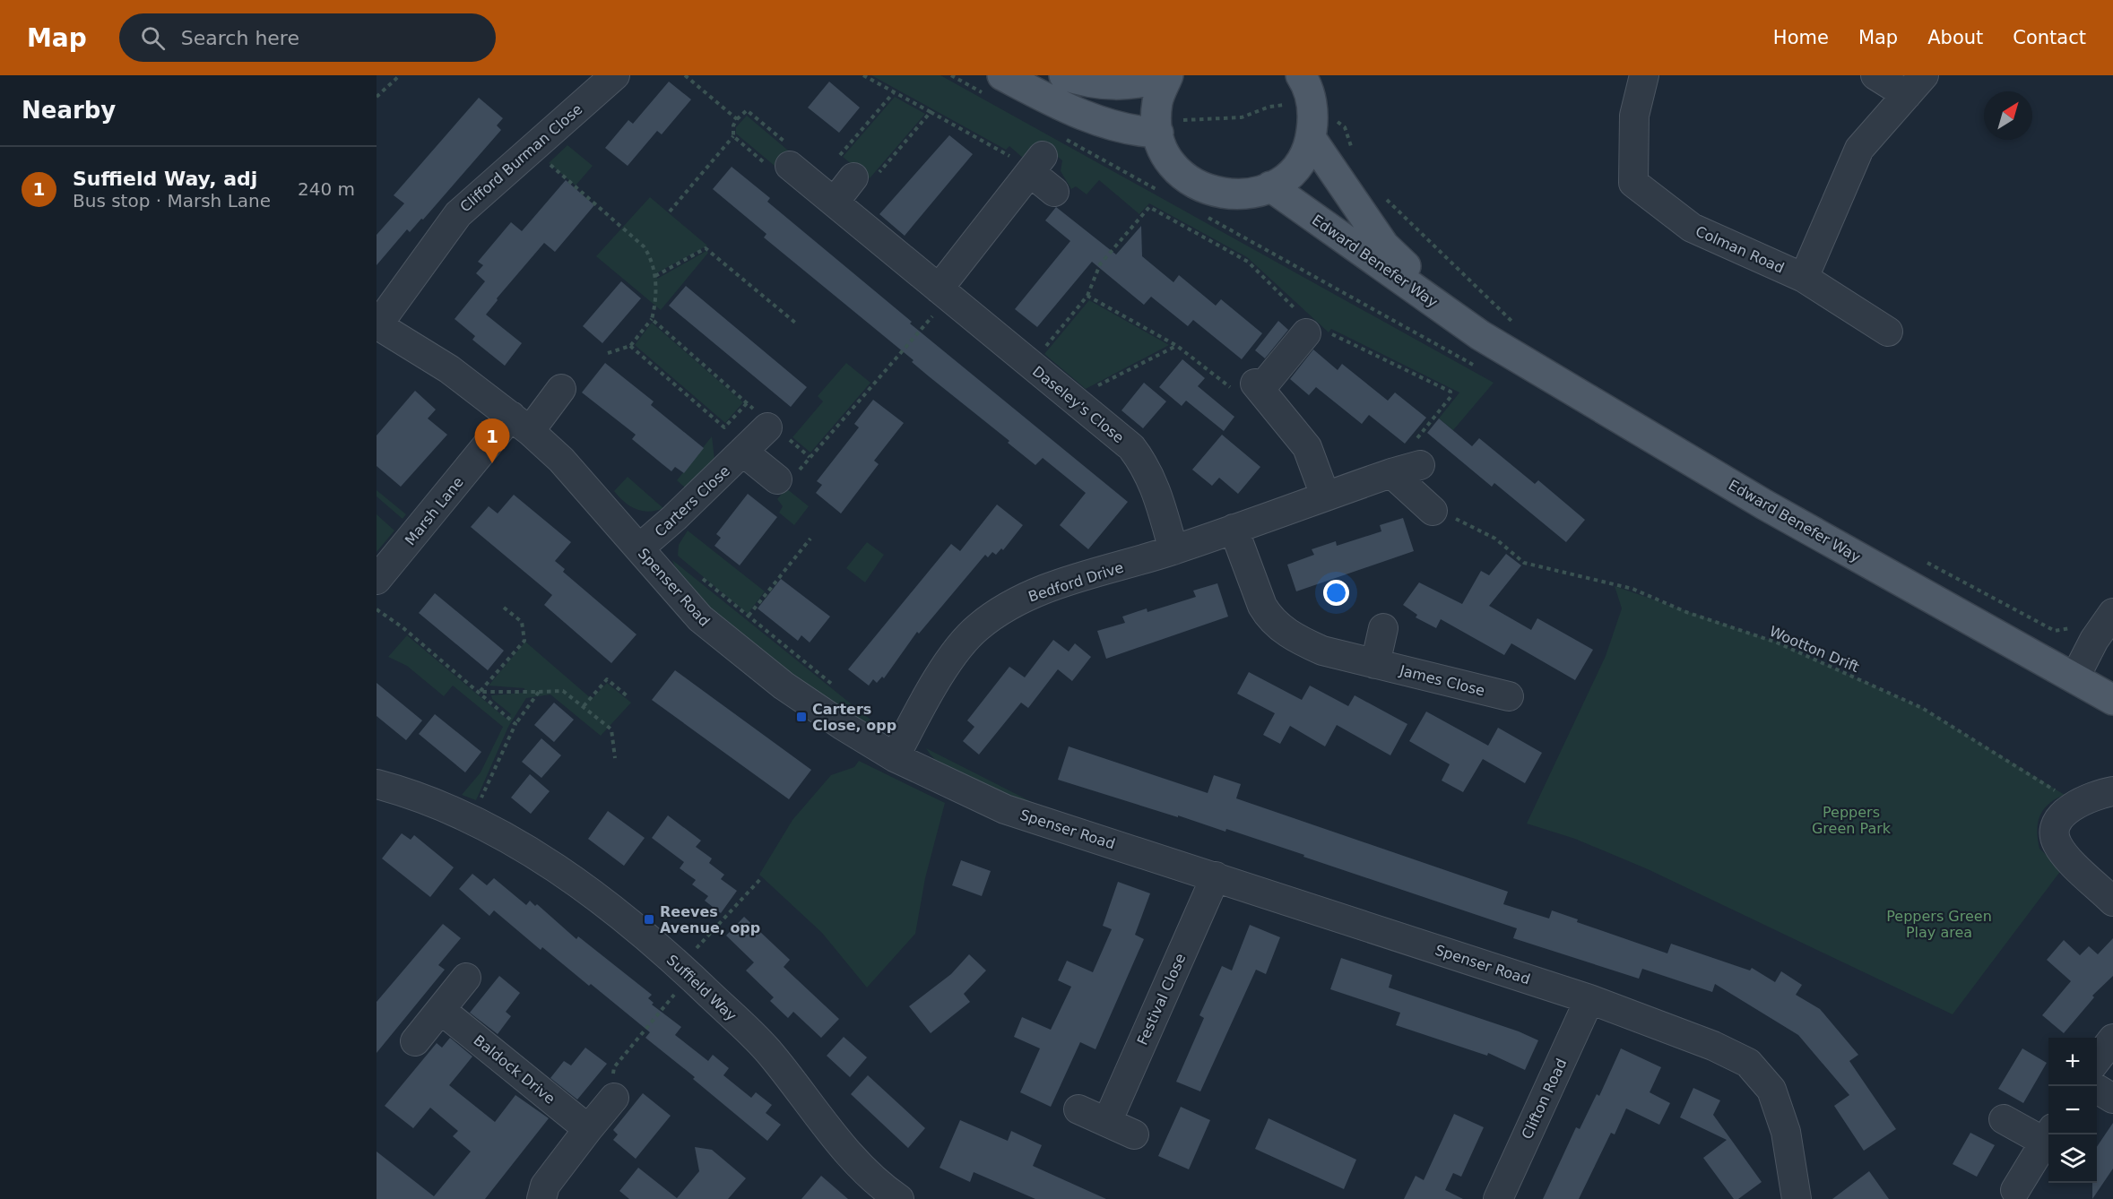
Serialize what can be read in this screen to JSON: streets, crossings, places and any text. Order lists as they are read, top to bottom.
{
  "streets": {
    "main road": ["Edward Benefer Way"],
    "street": [
      "Clifford Burman Close",
      "Colman Road",
      "Daseley's Close",
      "Carters Close",
      "Marsh Lane",
      "Bedford Drive",
      "Spenser Road",
      "James Close",
      "Suffield Way",
      "Festival Close",
      "Baldock Drive",
      "Clifton Road"
    ],
    "path": ["Wootton Drift"]
  },
  "crossings": [
    ["Clifford Burman Close", "Spenser Road"],
    ["Daseley's Close", "Bedford Drive"],
    ["Carters Close", "Spenser Road"],
    ["Marsh Lane", "Spenser Road"],
    ["Bedford Drive", "Spenser Road"],
    ["Bedford Drive", "James Close"],
    ["Spenser Road", "Festival Close"],
    ["Spenser Road", "Clifton Road"]
  ],
  "parks": ["Peppers Green Park", "Peppers Green Play area"],
  "places": {
    "transit": ["Carters Close, opp", "Reeves Avenue, opp"]
  },
  "north": "top right",
  "page": {
    "header": "Map",
    "search": "Search here",
    "nav": [
      "Home",
      "Map",
      "About",
      "Contact"
    ],
    "heading": "Nearby",
    "list": [
      {
        "mark": "1",
        "name": "Suffield Way, adj",
        "note": "Bus stop · Marsh Lane",
        "value": "240 m"
      }
    ],
    "pins": "1",
    "map_buttons": ["+", "−"]
  }
}
